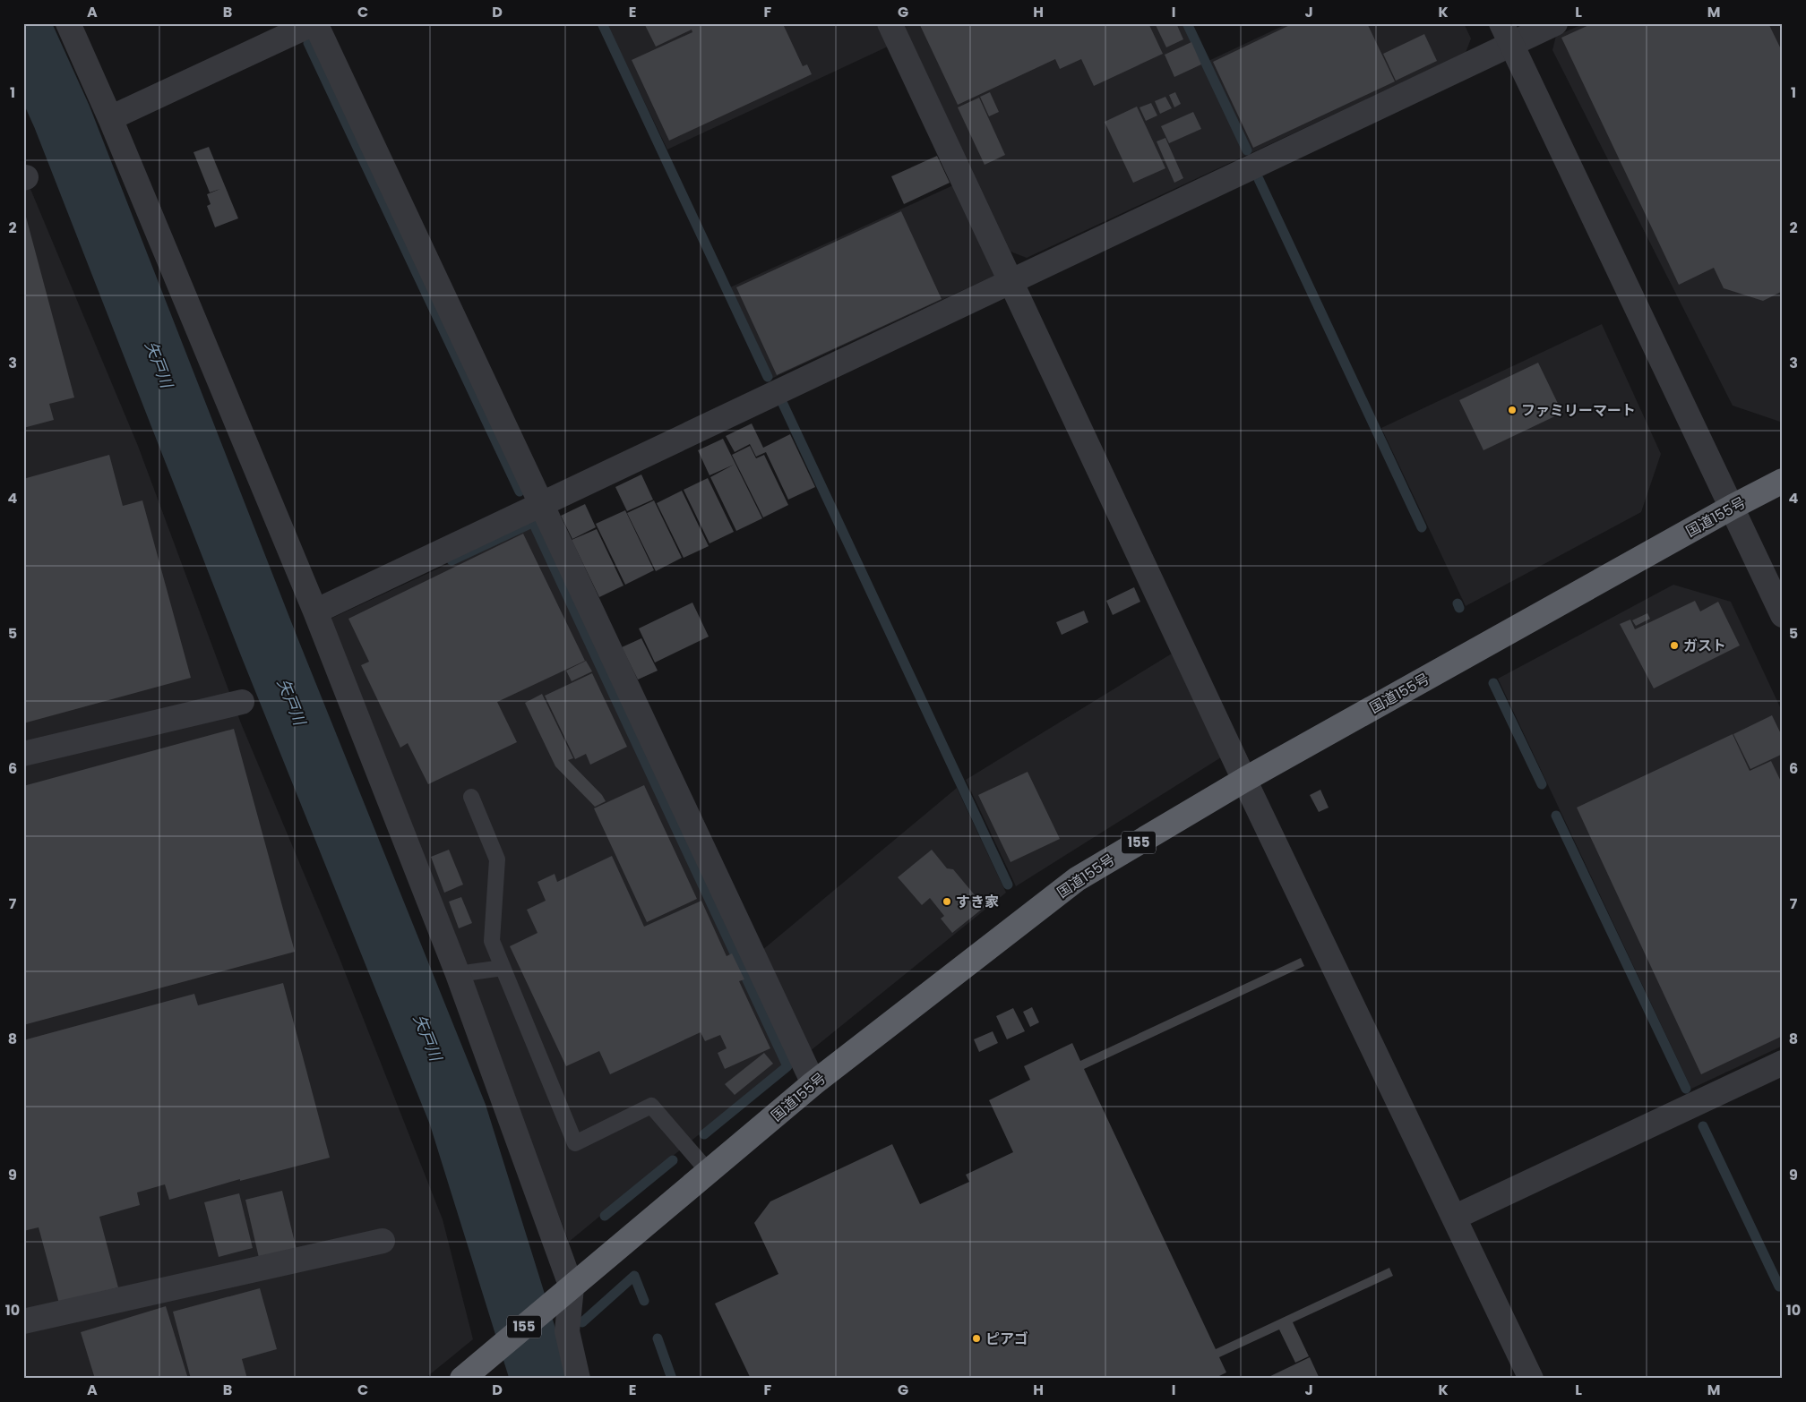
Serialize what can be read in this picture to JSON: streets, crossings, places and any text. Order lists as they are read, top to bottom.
{
  "streets": {
    "highway": ["国道155号", "155"]
  },
  "water": ["矢戸川"],
  "places": [
    "ファミリーマート",
    "ガスト",
    "すき家",
    "ピアゴ"
  ],
  "grid": {
    "columns": [
      "A",
      "B",
      "C",
      "D",
      "E",
      "F",
      "G",
      "H",
      "I",
      "J",
      "K",
      "L",
      "M"
    ],
    "rows": [
      "1",
      "2",
      "3",
      "4",
      "5",
      "6",
      "7",
      "8",
      "9",
      "10"
    ]
  }
}
